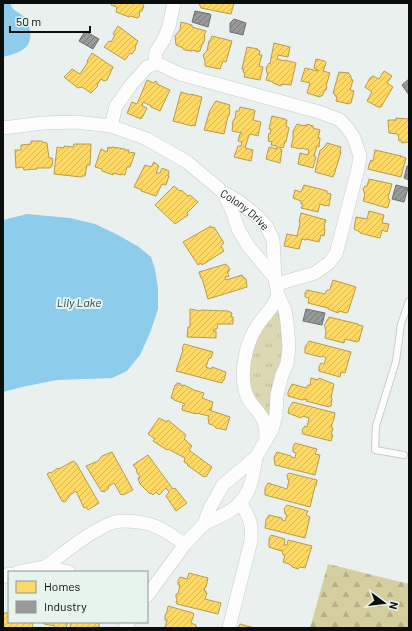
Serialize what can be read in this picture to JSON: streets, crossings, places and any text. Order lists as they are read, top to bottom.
{
  "streets": {
    "street": ["Colony Drive"]
  },
  "water": ["Lily Lake"],
  "legend": ["Homes", "Industry"],
  "scale_bar": "50 m",
  "north": "right"
}
